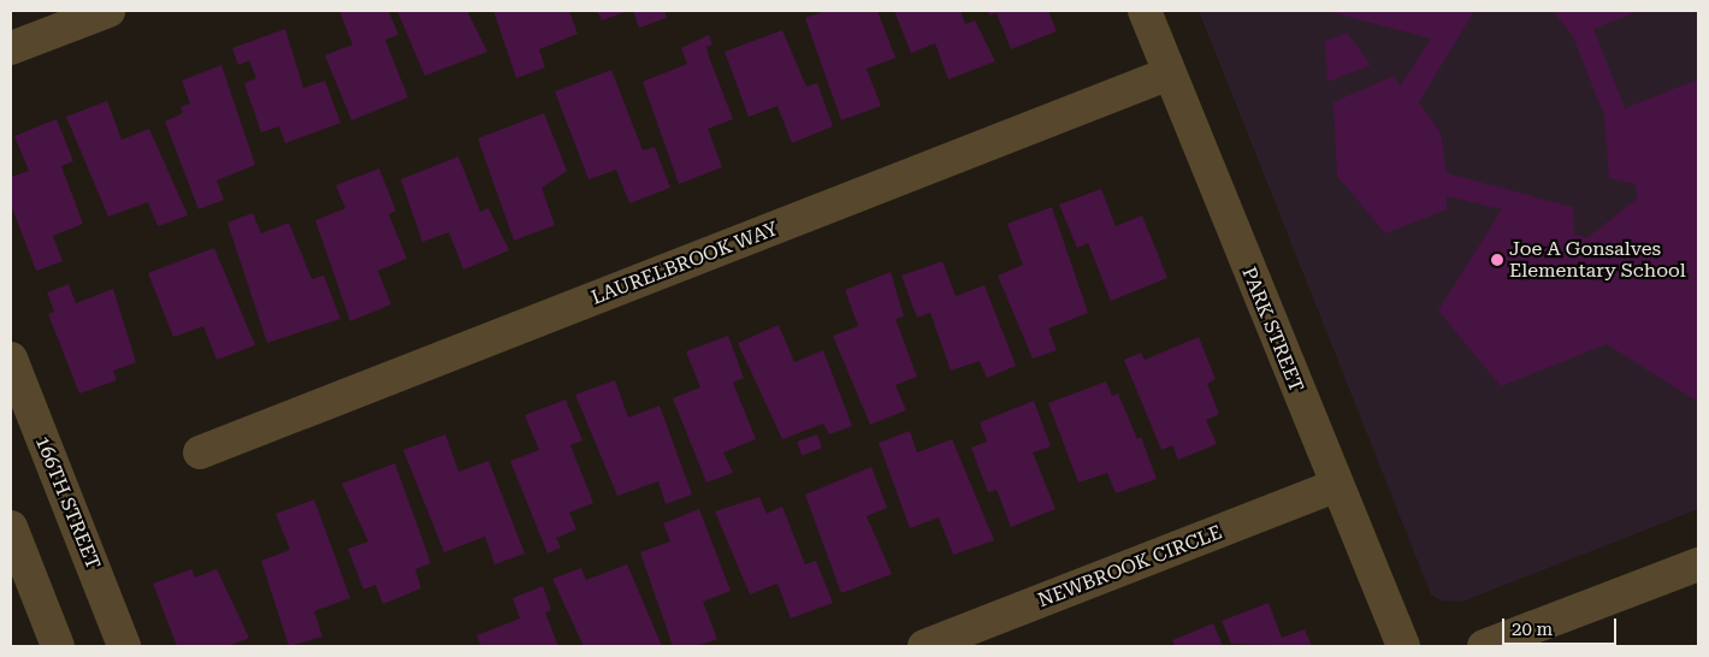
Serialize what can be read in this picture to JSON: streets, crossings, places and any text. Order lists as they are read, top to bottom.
{
  "streets": {
    "street": [
      "LAURELBROOK WAY",
      "PARK STREET",
      "166TH STREET",
      "NEWBROOK CIRCLE"
    ]
  },
  "crossings": [
    ["LAURELBROOK WAY", "PARK STREET"],
    ["PARK STREET", "NEWBROOK CIRCLE"]
  ],
  "places": ["Joe A Gonsalves Elementary School"],
  "scale_bar": "20 m"
}
